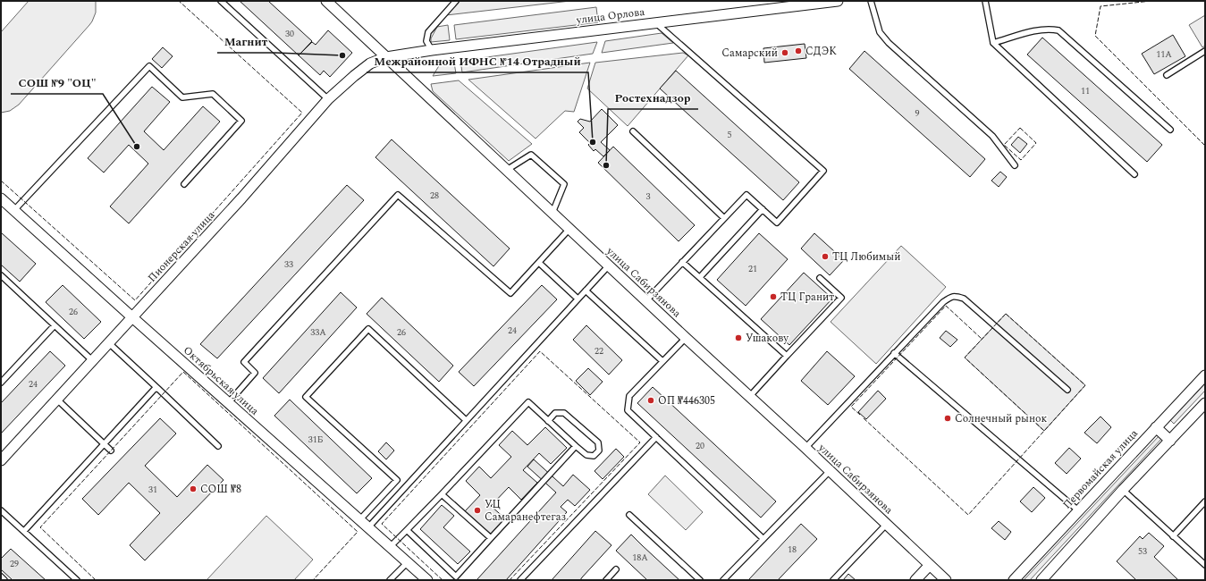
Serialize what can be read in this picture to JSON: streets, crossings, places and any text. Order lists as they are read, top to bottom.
{
  "streets": {
    "street": [
      "улица Орлова",
      "Пионерская улица",
      "улица Сабирзянова",
      "Октябрьская улица",
      "Первомайская улица"
    ]
  },
  "crossings": [
    ["улица Орлова", "Пионерская улица"],
    ["улица Орлова", "улица Сабирзянова"],
    ["Пионерская улица", "улица Сабирзянова"],
    ["Пионерская улица", "Октябрьская улица"]
  ],
  "places": [
    "СДЭК",
    "Самарский",
    "Магнит",
    "Межрайонной ИФНС №14 Отрадный",
    "СОШ №9 \"ОЦ\"",
    "Ростехнадзор",
    "ТЦ Любимый",
    "ТЦ Гранит",
    "Ушакову",
    "ОП №446305",
    "Солнечный рынок",
    "СОШ №8",
    "УЦ Самаранефтегаз"
  ],
  "house_numbers": [
    "30",
    "11А",
    "11",
    "9",
    "5",
    "28",
    "3",
    "33",
    "21",
    "26",
    "24",
    "33А",
    "26",
    "22",
    "24",
    "31Б",
    "20",
    "31",
    "18",
    "53",
    "18А",
    "29"
  ]
}
